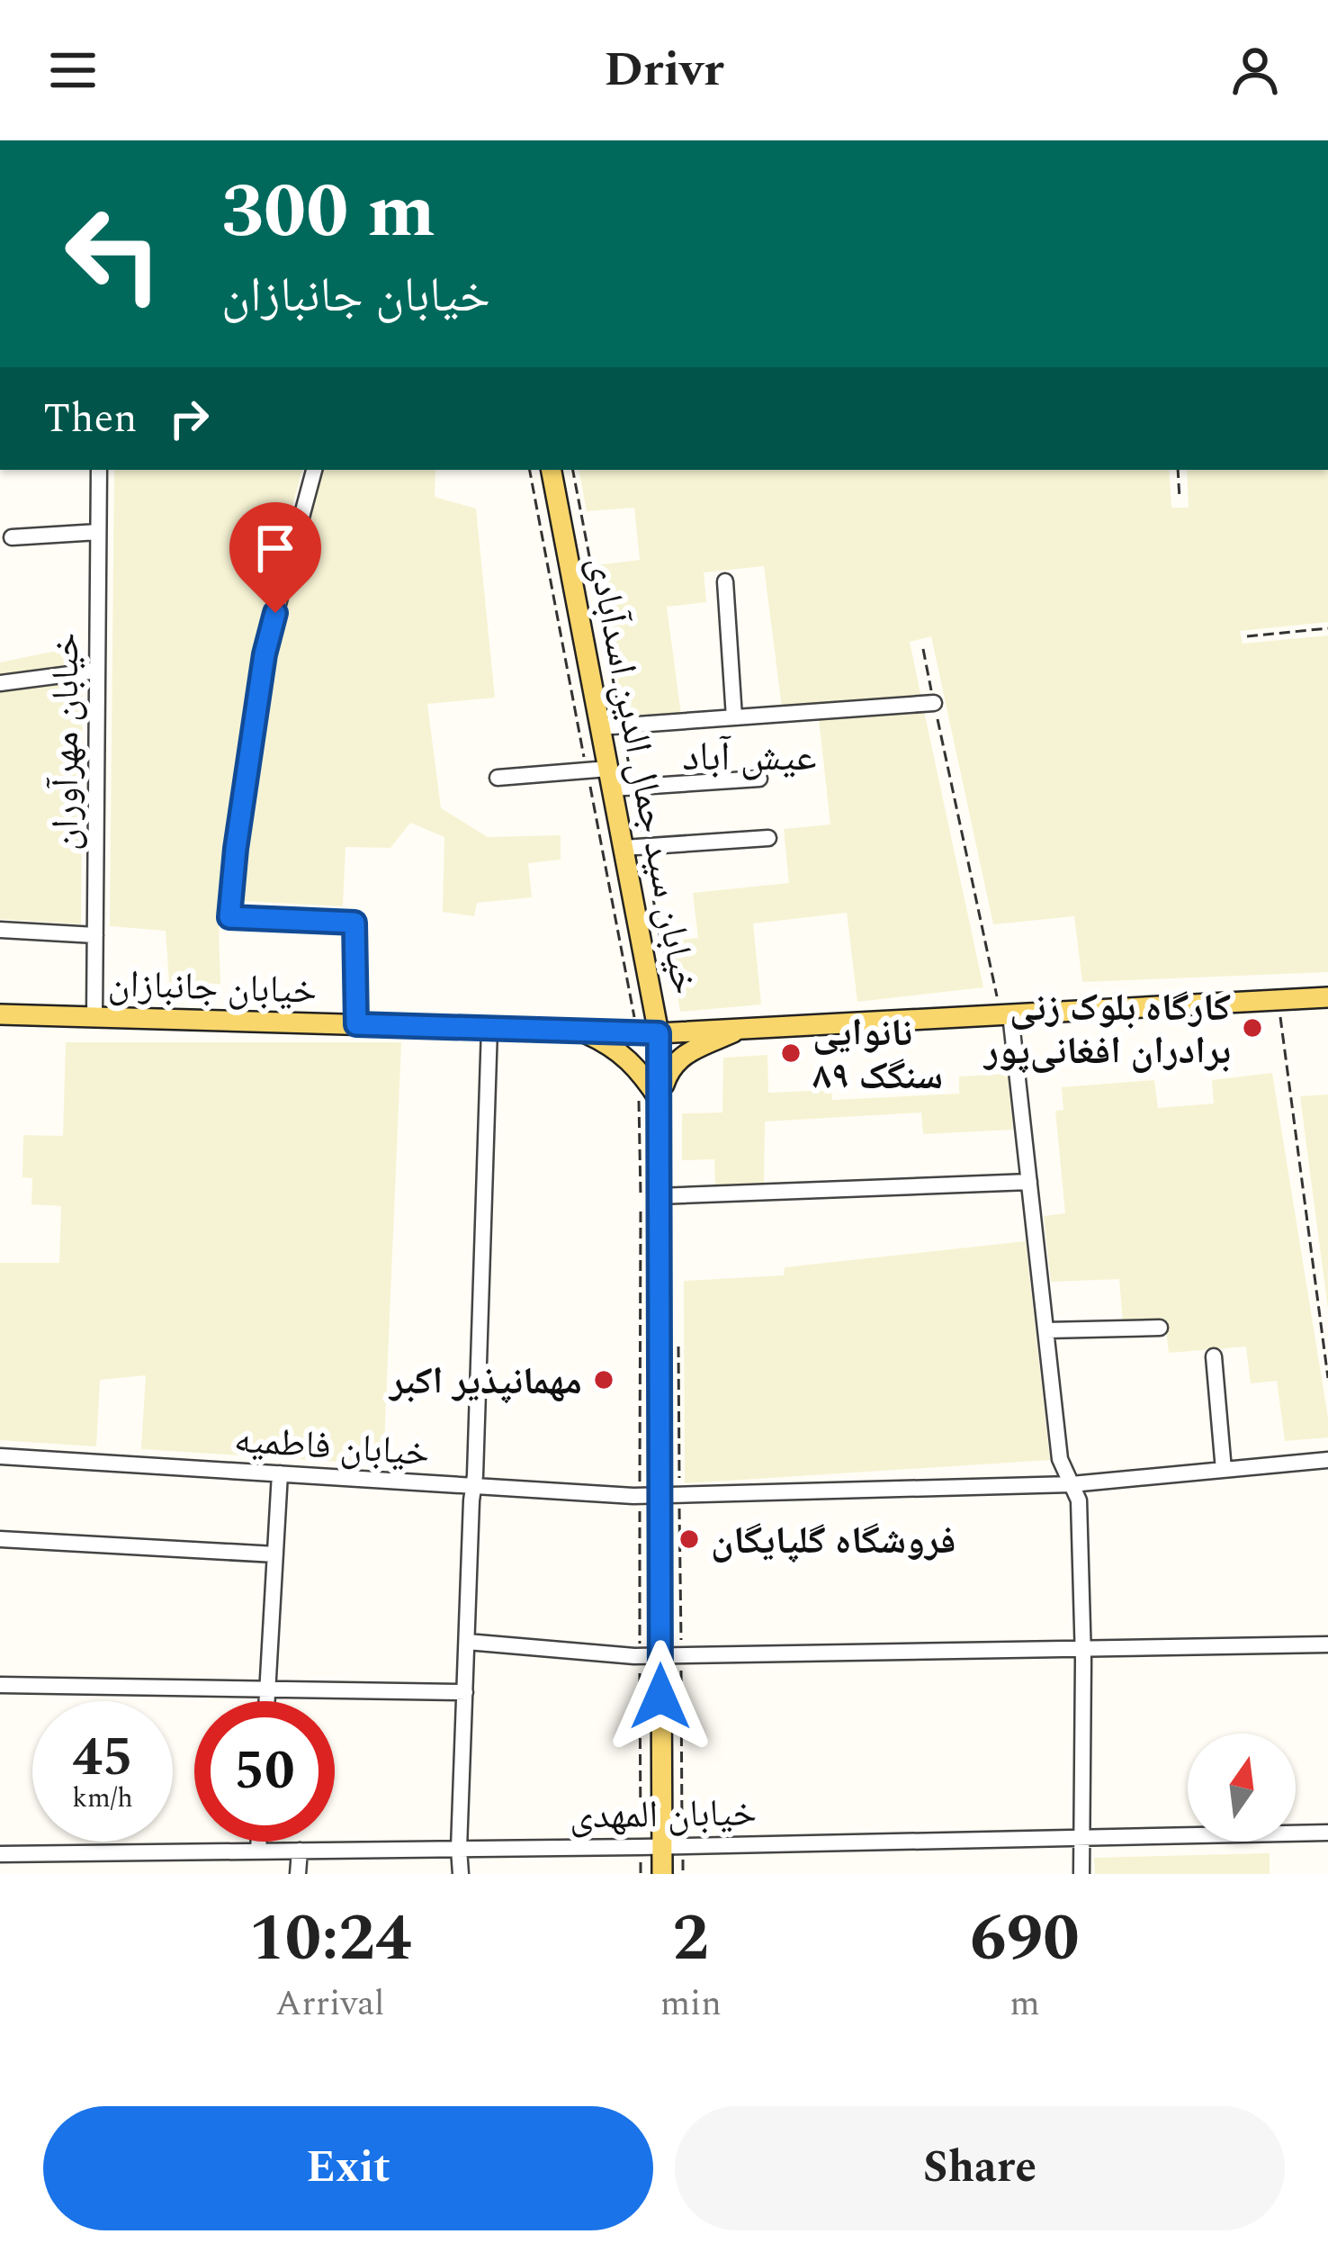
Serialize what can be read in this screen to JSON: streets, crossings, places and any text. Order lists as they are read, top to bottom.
{
  "streets": {
    "main road": ["خیابان سید جمال الدین اسدآبادی", "خیابان جانبازان"],
    "street": ["خیابان مهرآوران", "خیابان فاطمیه", "خیابان المهدی"]
  },
  "crossings": [
    ["خیابان مهرآوران", "خیابان جانبازان"],
    ["خیابان سید جمال الدین اسدآبادی", "خیابان جانبازان"],
    ["خیابان سید جمال الدین اسدآبادی", "خیابان فاطمیه"],
    ["خیابان سید جمال الدین اسدآبادی", "خیابان المهدی"]
  ],
  "districts": ["عیش آباد"],
  "places": [
    "کارگاه بلوک زنی برادران افغانی‌پور",
    "نانوایی ۸۹ سنگک",
    "مهمانپذیر اکبر",
    "فروشگاه گلپایگان"
  ],
  "north": "top",
  "page": {
    "header": "Drivr",
    "turn": ["300 m", "خیابان جانبازان"],
    "then": "Then",
    "speed": "45 km/h",
    "limit": "50",
    "eta": [
      "10:24",
      "Arrival",
      "2",
      "min",
      "690",
      "m"
    ],
    "buttons": ["Exit", "Share"]
  }
}
